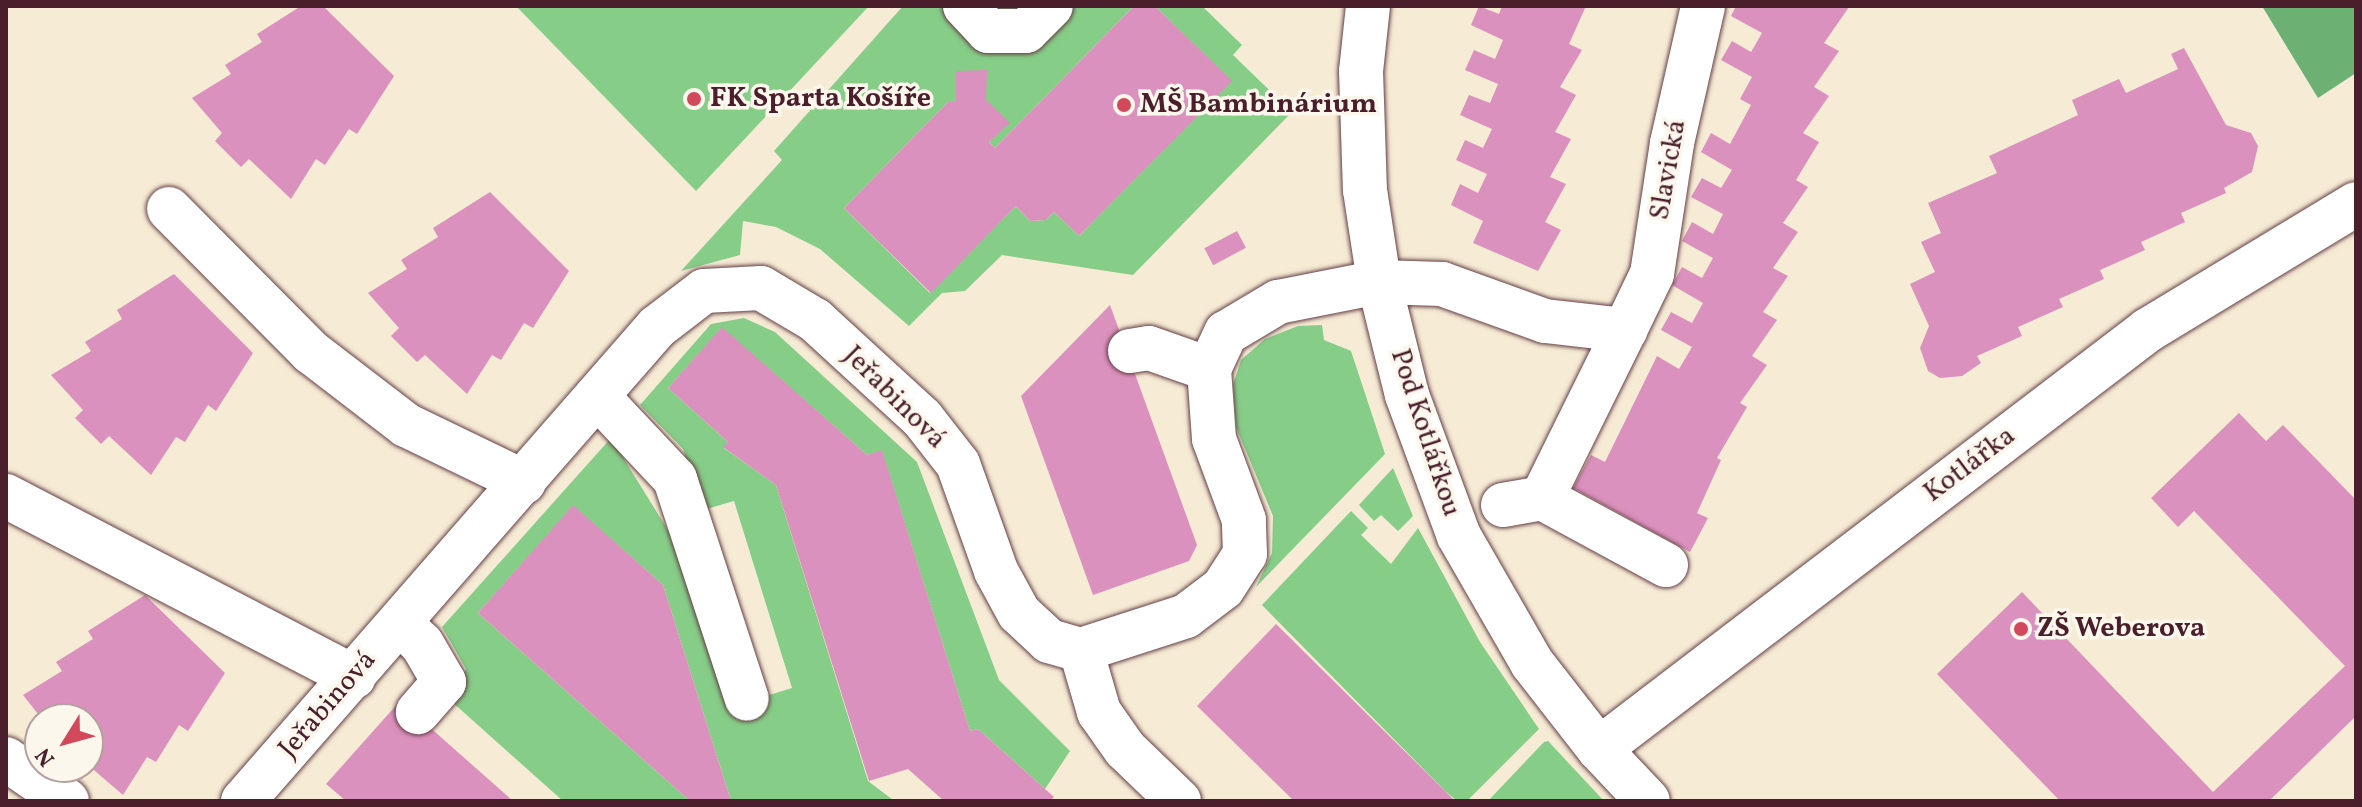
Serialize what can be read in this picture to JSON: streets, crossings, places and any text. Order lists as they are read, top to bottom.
{
  "streets": {
    "street": [
      "Slavická",
      "Jeřabinová",
      "Pod Kotlářkou",
      "Kotlářka"
    ]
  },
  "crossings": [
    ["Pod Kotlářkou", "Kotlářka"]
  ],
  "places": ["FK Sparta Košíře", "MŠ Bambinárium", "ZŠ Weberova"],
  "north": "bottom left"
}
